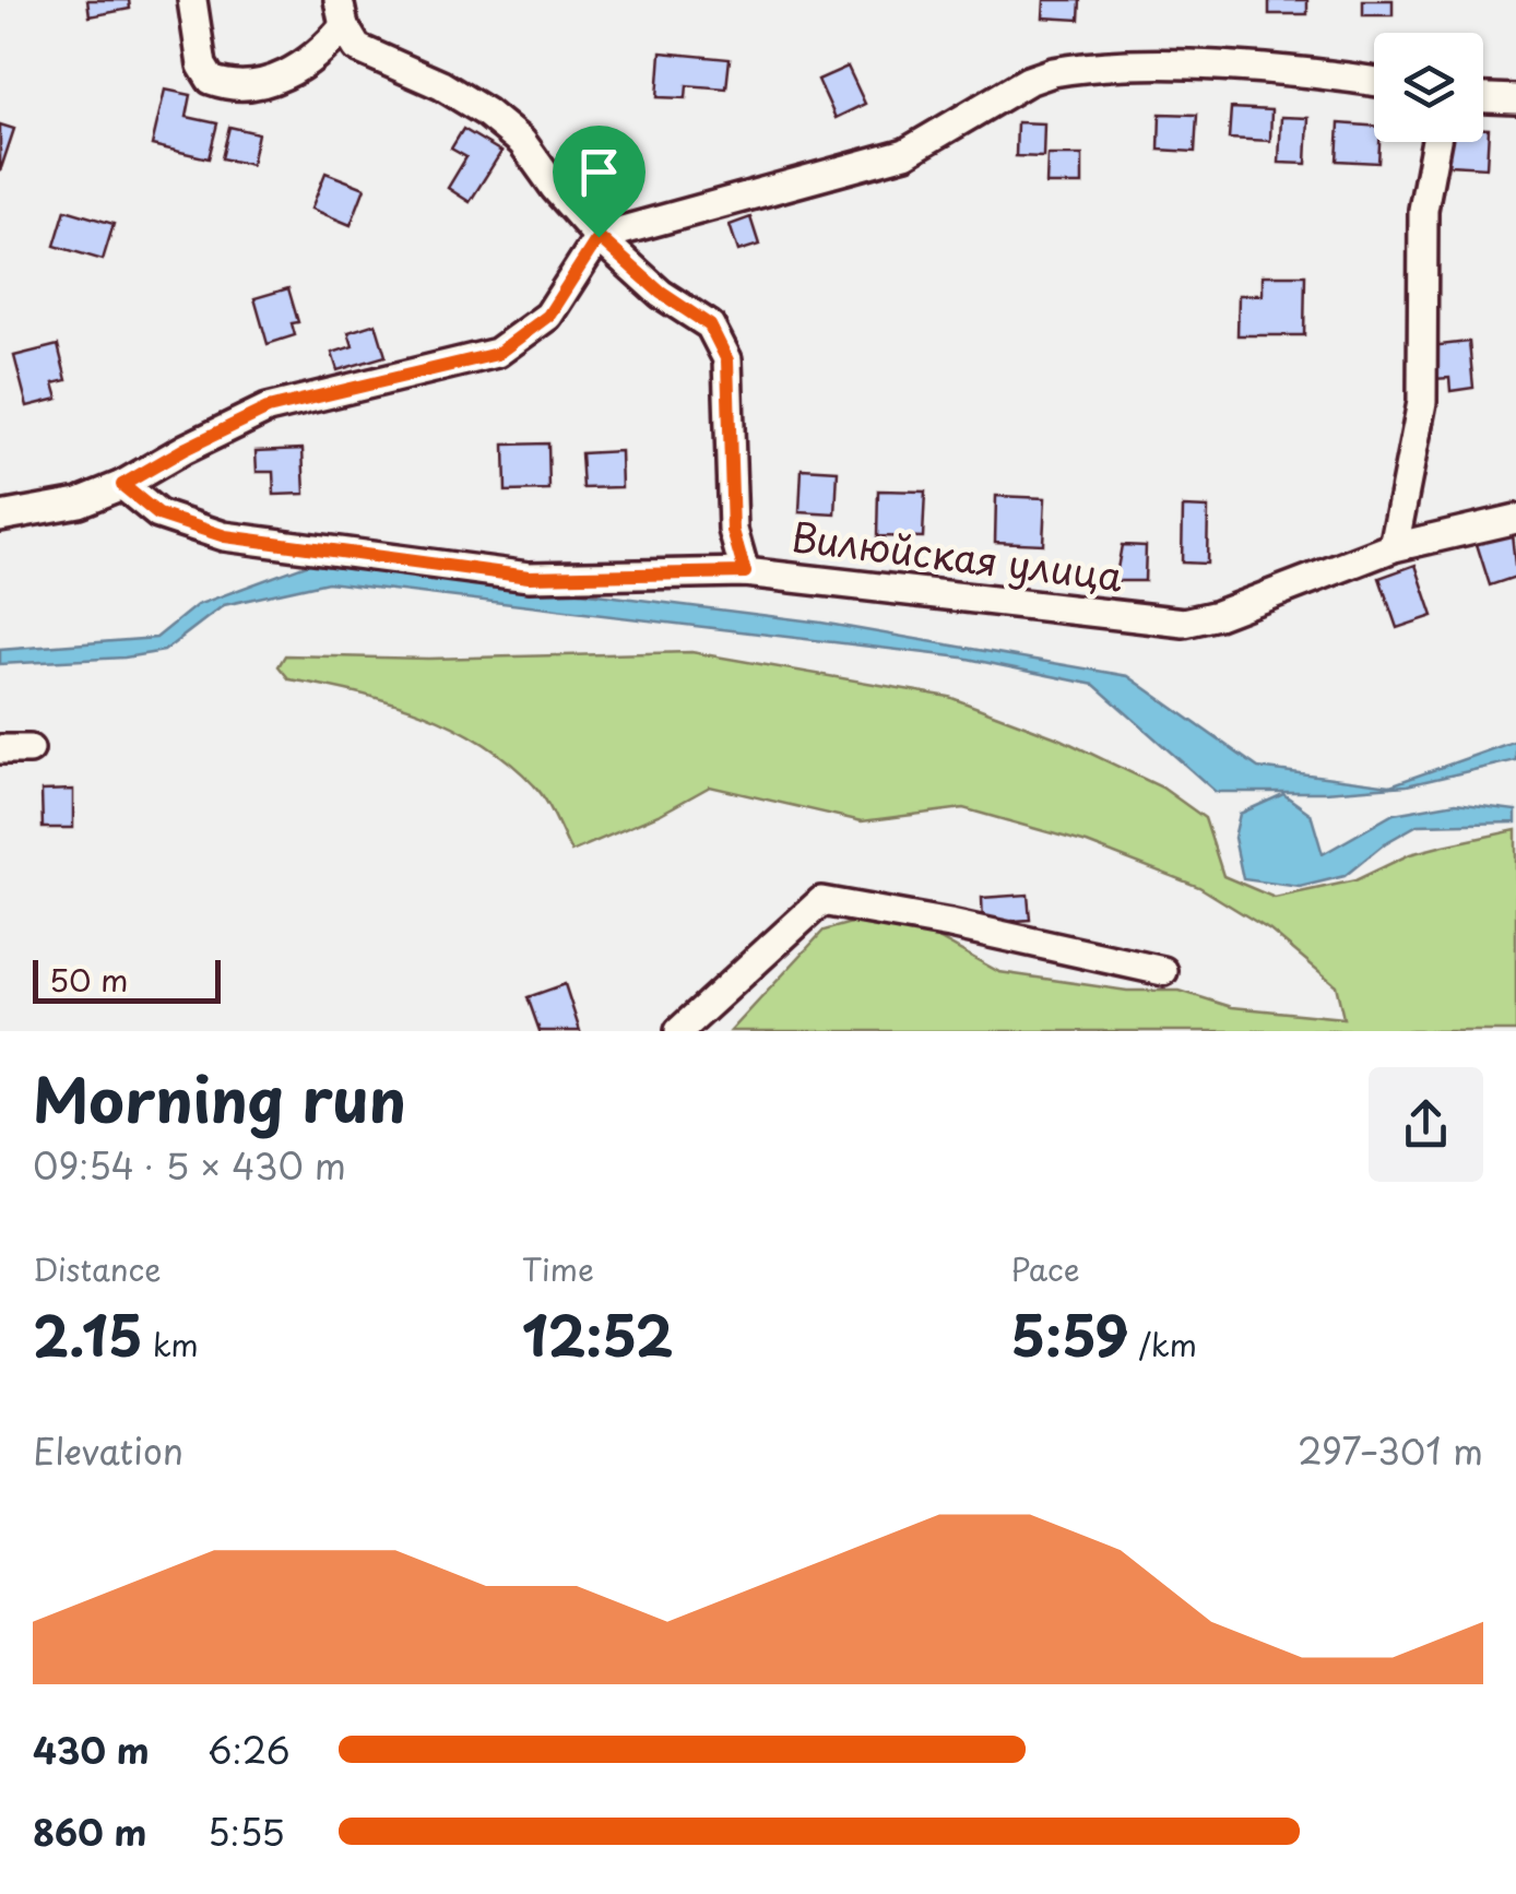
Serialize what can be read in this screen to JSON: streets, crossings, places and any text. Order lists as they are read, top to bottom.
{
  "streets": {
    "street": ["Вилюйская улица"]
  },
  "scale_bar": "50 m",
  "page": {
    "scale": "50 m",
    "heading": ["Morning run", "09:54 · 5 × 430 m"],
    "stats": [
      ["Distance", "2.15 km"],
      ["Time", "12:52"],
      ["Pace", "5:59 /km"]
    ],
    "chart": ["Elevation", "297–301 m"],
    "list": [
      {
        "name": "430 m",
        "note": "6:26"
      },
      {
        "name": "860 m",
        "note": "5:55"
      }
    ]
  }
}
